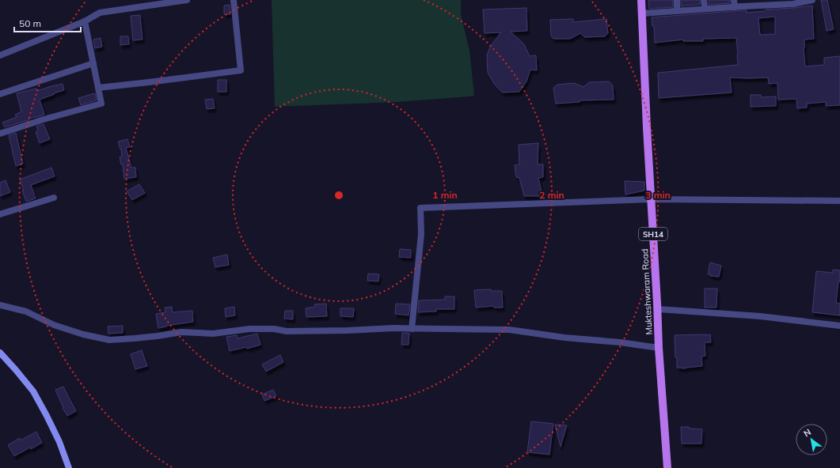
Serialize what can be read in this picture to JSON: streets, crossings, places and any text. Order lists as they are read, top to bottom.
{
  "streets": {
    "main road": ["SH14", "Mukteshwaram Road"]
  },
  "scale_bar": "50 m",
  "north": "top left",
  "rings": ["1 min", "2 min", "3 min"]
}
